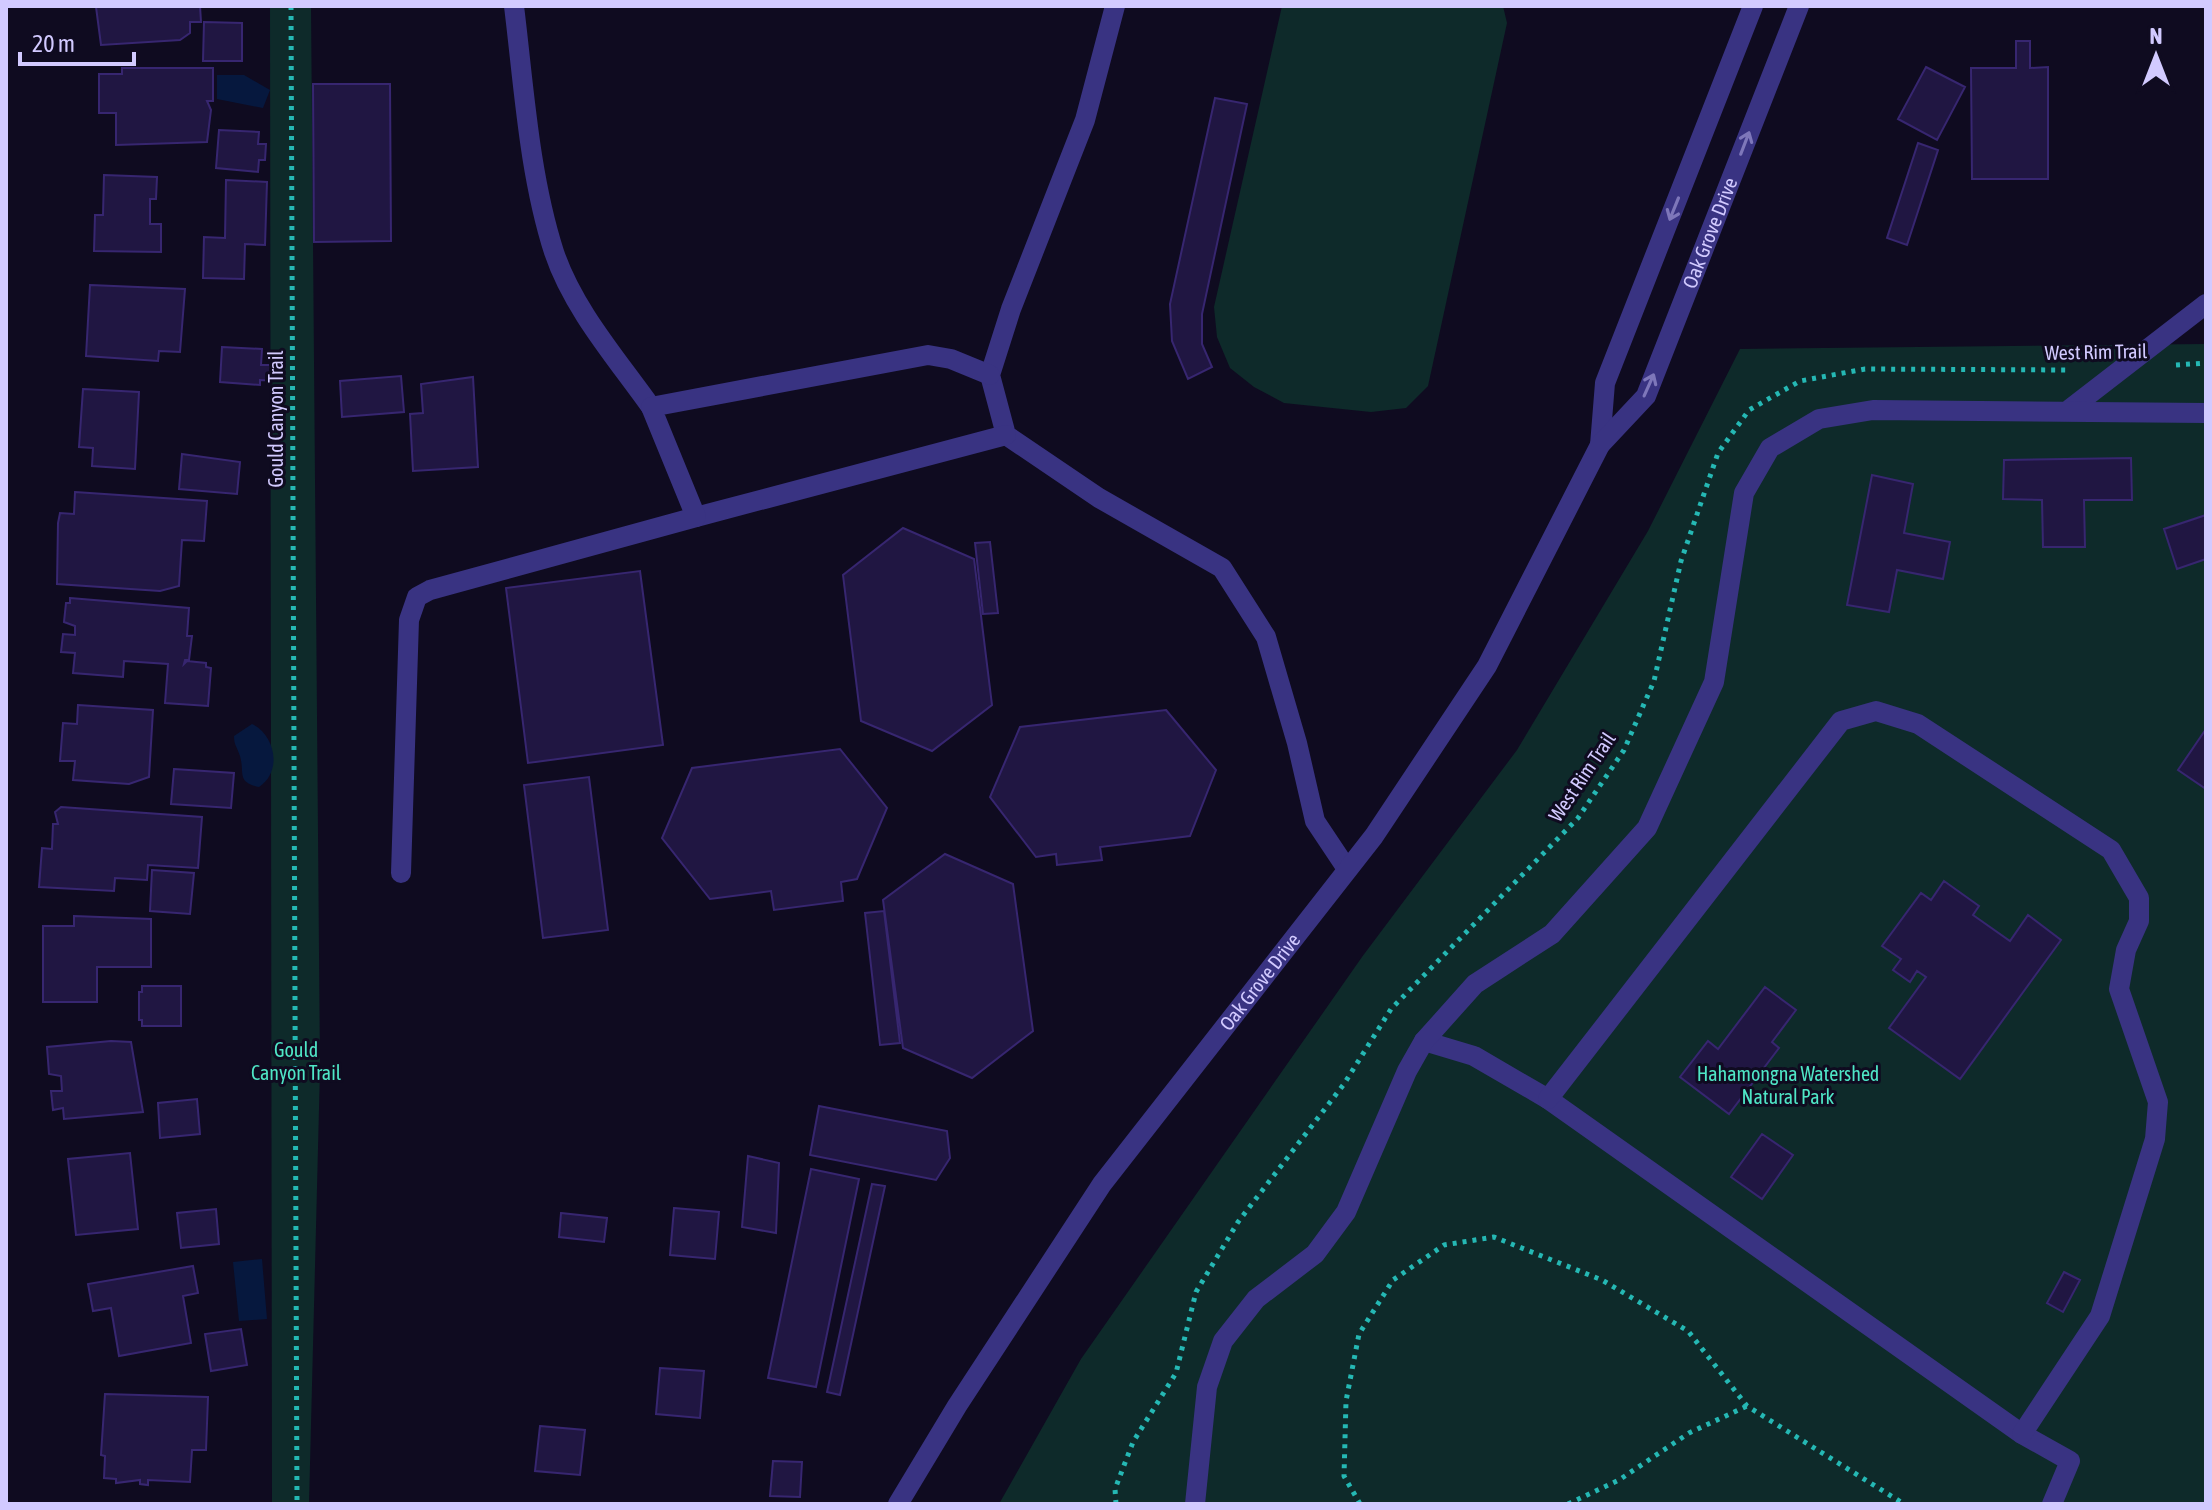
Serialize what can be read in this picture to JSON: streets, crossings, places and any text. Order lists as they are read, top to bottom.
{
  "streets": {
    "street": ["Oak Grove Drive"],
    "path": ["West Rim Trail", "Gould Canyon Trail"]
  },
  "parks": ["Gould Canyon Trail", "Hahamongna Watershed Natural Park"],
  "scale_bar": "20 m",
  "north": "top"
}
